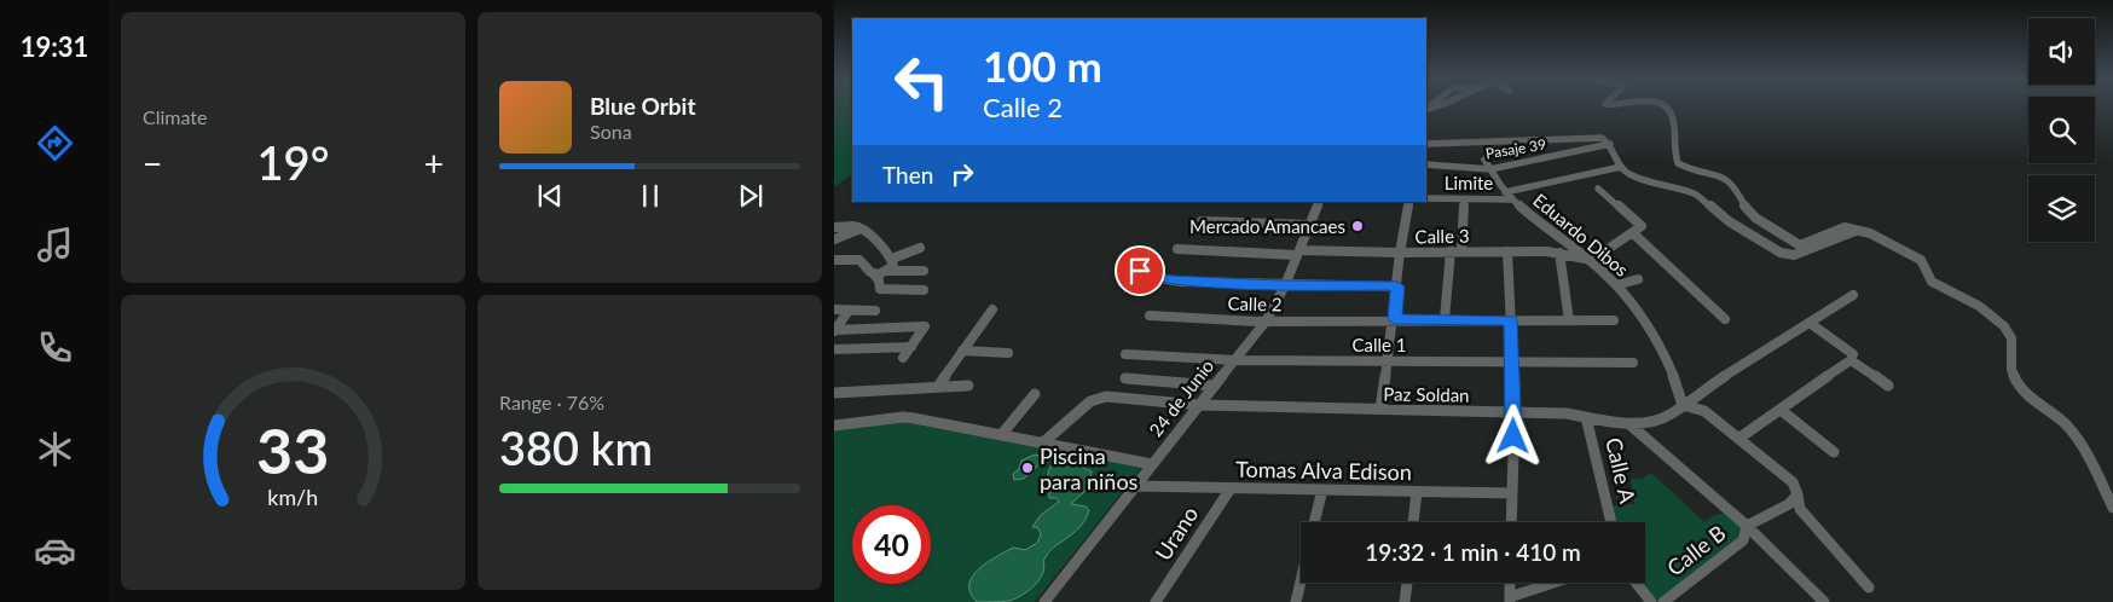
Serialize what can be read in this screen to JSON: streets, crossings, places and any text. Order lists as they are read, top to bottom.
{
  "streets": {
    "street": [
      "Pasaje 39",
      "Limite",
      "Eduardo Dibos",
      "Calle 3",
      "Calle 2",
      "Calle 1",
      "Paz Soldan",
      "24 de Junio",
      "Tomas Alva Edison",
      "Calle A",
      "Urano",
      "Calle B"
    ]
  },
  "crossings": [
    ["Pasaje 39", "Eduardo Dibos"],
    ["Limite", "Eduardo Dibos"],
    ["Eduardo Dibos", "Calle 3"],
    ["Eduardo Dibos", "Paz Soldan"],
    ["Calle 3", "24 de Junio"],
    ["Calle 2", "24 de Junio"],
    ["Calle 1", "24 de Junio"],
    ["Paz Soldan", "24 de Junio"],
    ["Paz Soldan", "Calle A"],
    ["24 de Junio", "Tomas Alva Edison"],
    ["Tomas Alva Edison", "Urano"]
  ],
  "places": ["Mercado Amancaes", "Piscina para niños"],
  "page": {
    "tabs": "19:31",
    "tile": [
      "Climate",
      ["Range · 76%", "380 km"]
    ],
    "turn": ["100 m", "Calle 2"],
    "song": ["Blue Orbit", "Sona"],
    "heat": ["−", "19°", "+"],
    "then": "Then",
    "limit": "40",
    "trip": "19:32 · 1 min · 410 m",
    "gauge": ["33", "km/h"]
  }
}
